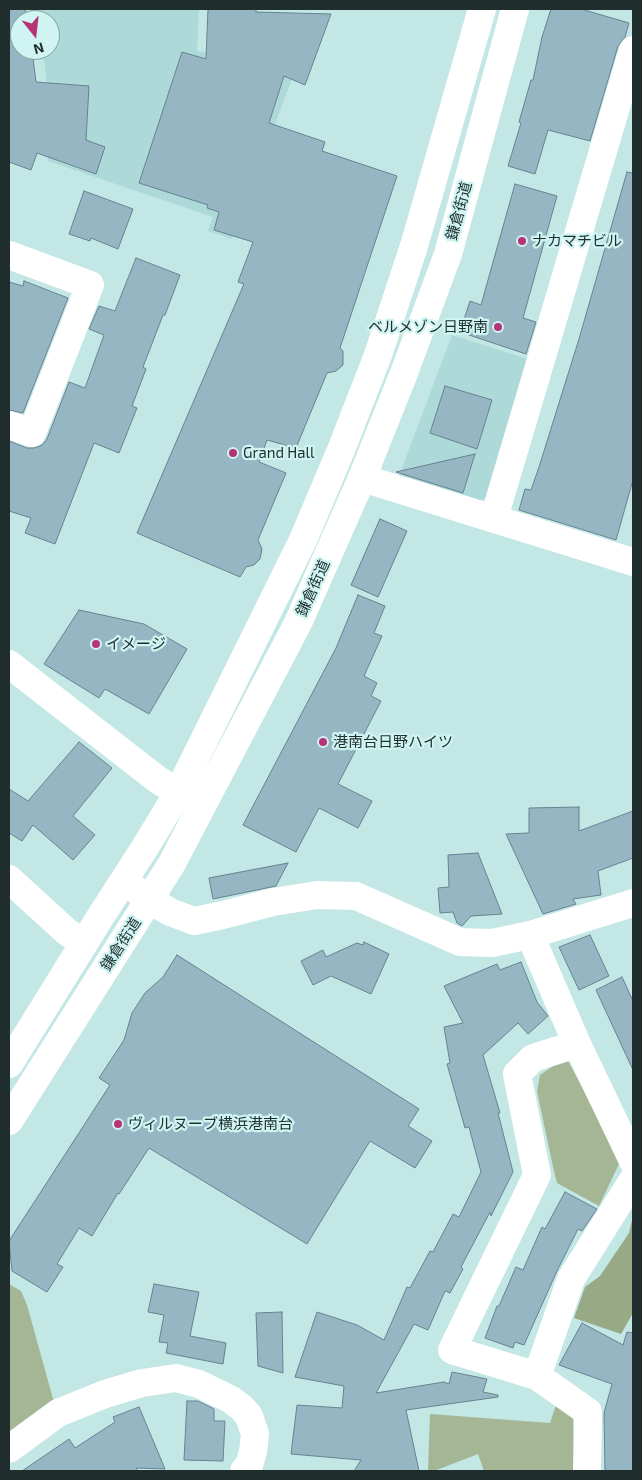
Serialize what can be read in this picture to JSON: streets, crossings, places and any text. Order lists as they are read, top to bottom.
{
  "streets": {
    "street": ["鎌倉街道"]
  },
  "places": [
    "ナカマチビル",
    "ベルメゾン日野南",
    "Grand Hall",
    "イメージ",
    "港南台日野ハイツ",
    "ヴィルヌーブ横浜港南台"
  ],
  "north": "bottom"
}
